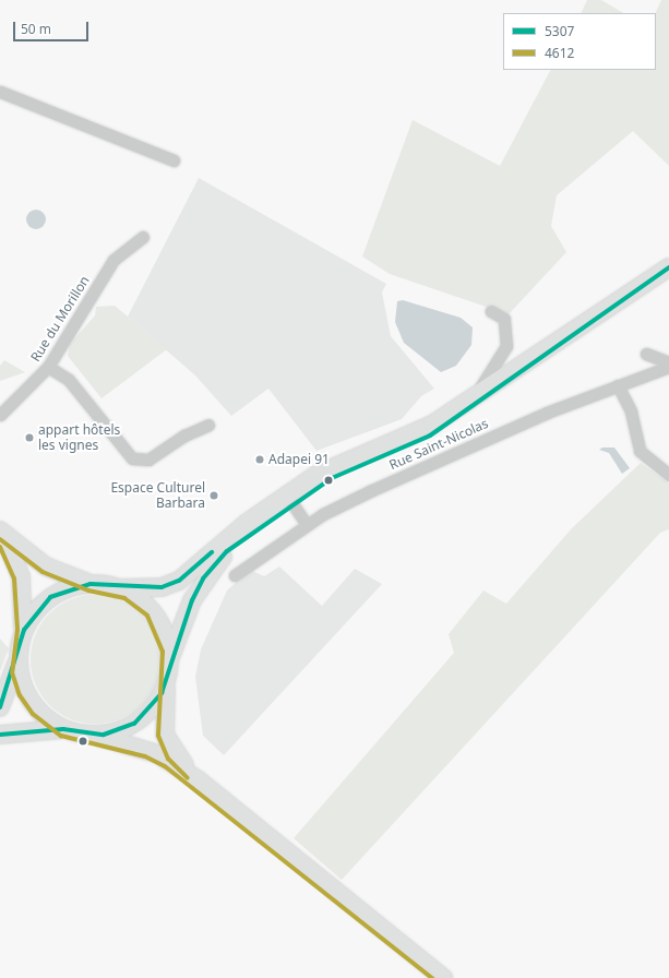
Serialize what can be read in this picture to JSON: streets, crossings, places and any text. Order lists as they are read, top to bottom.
{
  "streets": {
    "street": ["Rue du Morillon", "Rue Saint-Nicolas"]
  },
  "places": ["appart hôtels les vignes", "Adapei 91", "Espace Culturel Barbara"],
  "lines": ["transit line 5307", "transit line 4612"],
  "legend": ["5307", "4612"],
  "scale_bar": "50 m"
}
